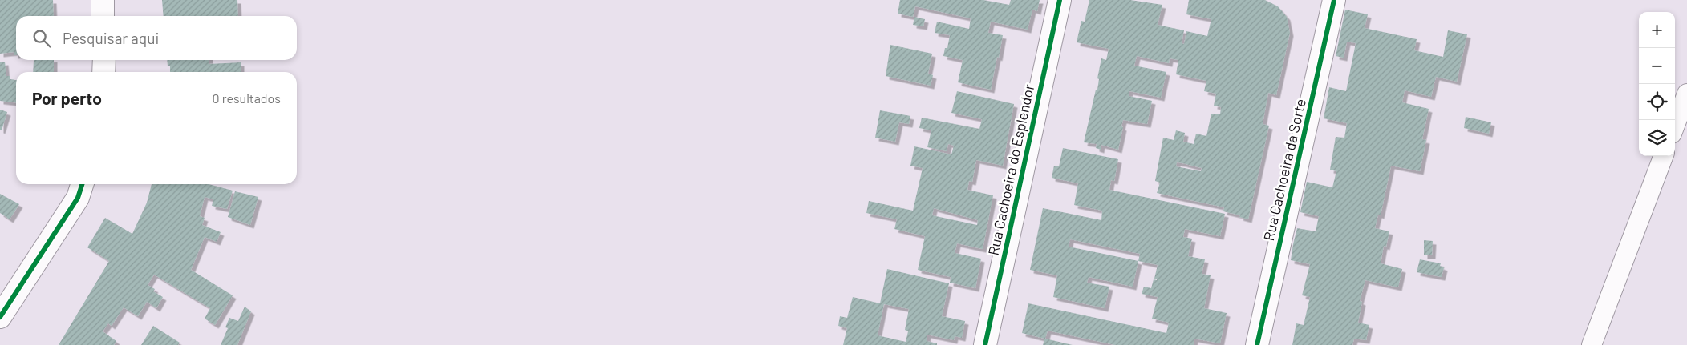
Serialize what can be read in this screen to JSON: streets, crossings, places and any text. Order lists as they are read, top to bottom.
{
  "streets": {
    "street": ["Rua Cachoeira do Esplendor", "Rua Cachoeira da Sorte"]
  },
  "page": {
    "map_buttons": ["+", "−"],
    "search": "Pesquisar aqui",
    "heading": ["Por perto", "0 resultados"]
  }
}
